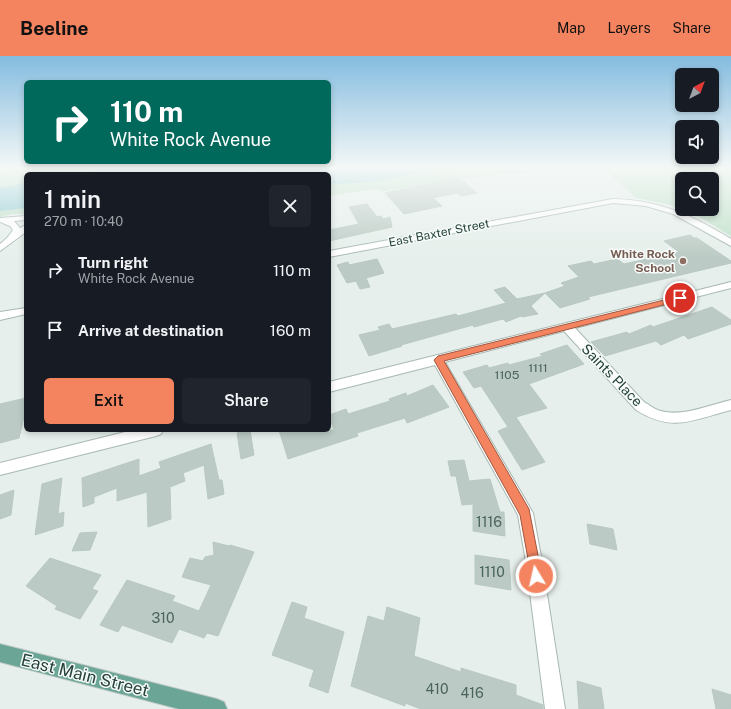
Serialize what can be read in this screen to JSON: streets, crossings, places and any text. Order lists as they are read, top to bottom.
{
  "streets": {
    "main road": ["East Main Street"],
    "street": ["East Baxter Street", "Saints Place"]
  },
  "places": ["White Rock School"],
  "house_numbers": [
    "1111",
    "1105",
    "1116",
    "1110",
    "310",
    "410",
    "416"
  ],
  "north": "top right",
  "page": {
    "header": "Beeline",
    "nav": ["Map", "Layers", "Share"],
    "turn": ["110 m", "White Rock Avenue"],
    "heading": ["1 min", "270 m · 10:40"],
    "list": [
      {
        "name": "Turn right",
        "note": "White Rock Avenue",
        "value": "110 m"
      },
      {
        "name": "Arrive at destination",
        "value": "160 m"
      }
    ],
    "buttons": ["Exit", "Share"]
  }
}
